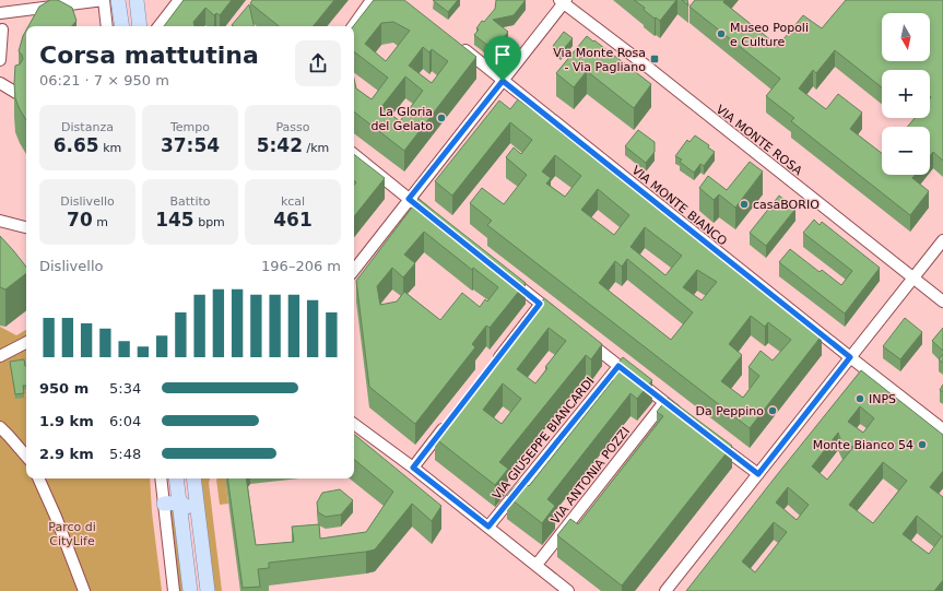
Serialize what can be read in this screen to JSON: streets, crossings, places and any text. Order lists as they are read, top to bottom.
{
  "streets": {
    "street": [
      "VIA MONTE ROSA",
      "VIA MONTE BIANCO",
      "VIA GIUSEPPE BIANCARDI",
      "VIA ANTONIA POZZI"
    ]
  },
  "parks": ["Parco di CityLife"],
  "places": {
    "other": [
      "Museo Popoli e Culture",
      "La Gloria del Gelato",
      "casaBORIO",
      "INPS",
      "Da Peppino",
      "Monte Bianco 54"
    ],
    "transit": ["Via Monte Rosa - Via Pagliano"]
  },
  "north": "bottom",
  "page": {
    "map_buttons": ["+", "−"],
    "heading": ["Corsa mattutina", "06:21 · 7 × 950 m"],
    "stats": [
      ["Distanza", "6.65 km"],
      ["Tempo", "37:54"],
      ["Passo", "5:42 /km"],
      ["Dislivello", "70 m"],
      ["Battito", "145 bpm"],
      ["kcal", "461"]
    ],
    "chart": ["Dislivello", "196–206 m"],
    "list": [
      {
        "name": "950 m",
        "note": "5:34"
      },
      {
        "name": "1.9 km",
        "note": "6:04"
      },
      {
        "name": "2.9 km",
        "note": "5:48"
      }
    ]
  }
}
